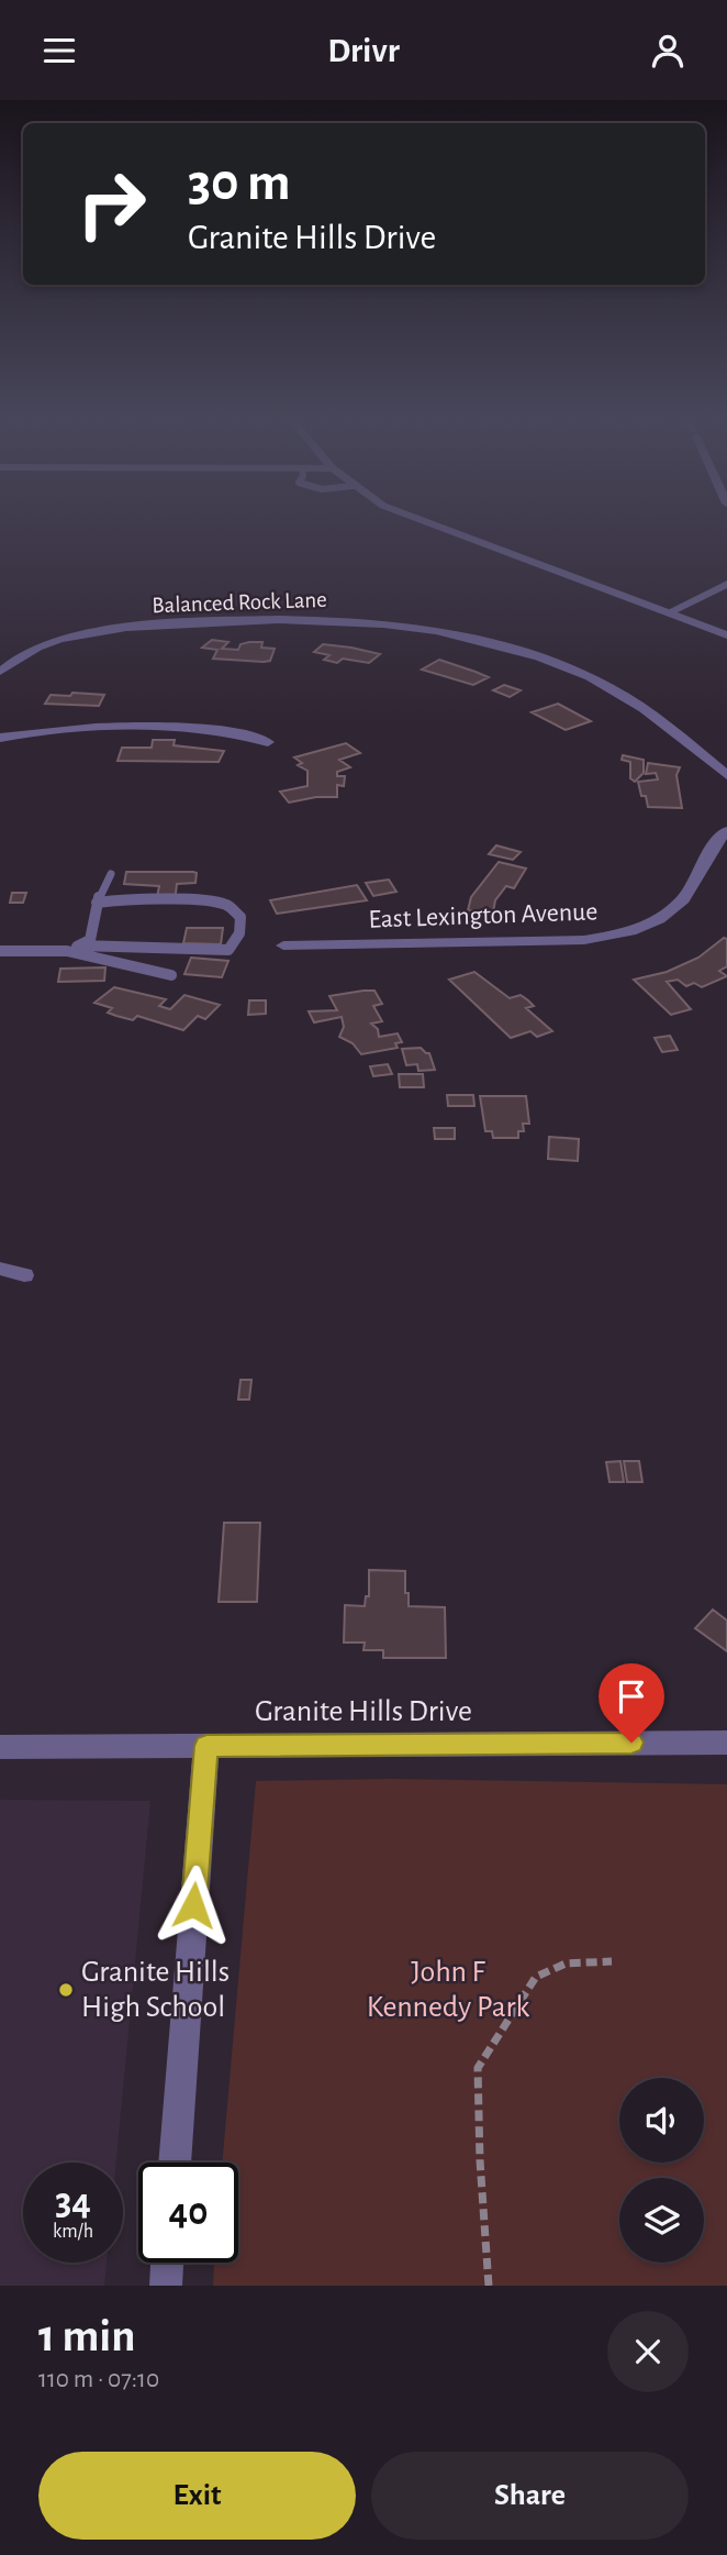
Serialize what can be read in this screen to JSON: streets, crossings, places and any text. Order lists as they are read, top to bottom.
{
  "streets": {
    "street": ["Balanced Rock Lane", "East Lexington Avenue", "Granite Hills Drive"]
  },
  "parks": ["John F Kennedy Park"],
  "places": ["Granite Hills High School"],
  "page": {
    "header": "Drivr",
    "turn": ["30 m", "Granite Hills Drive"],
    "speed": "34 km/h",
    "limit": "40",
    "heading": ["1 min", "110 m · 07:10"],
    "buttons": ["Exit", "Share"]
  }
}
